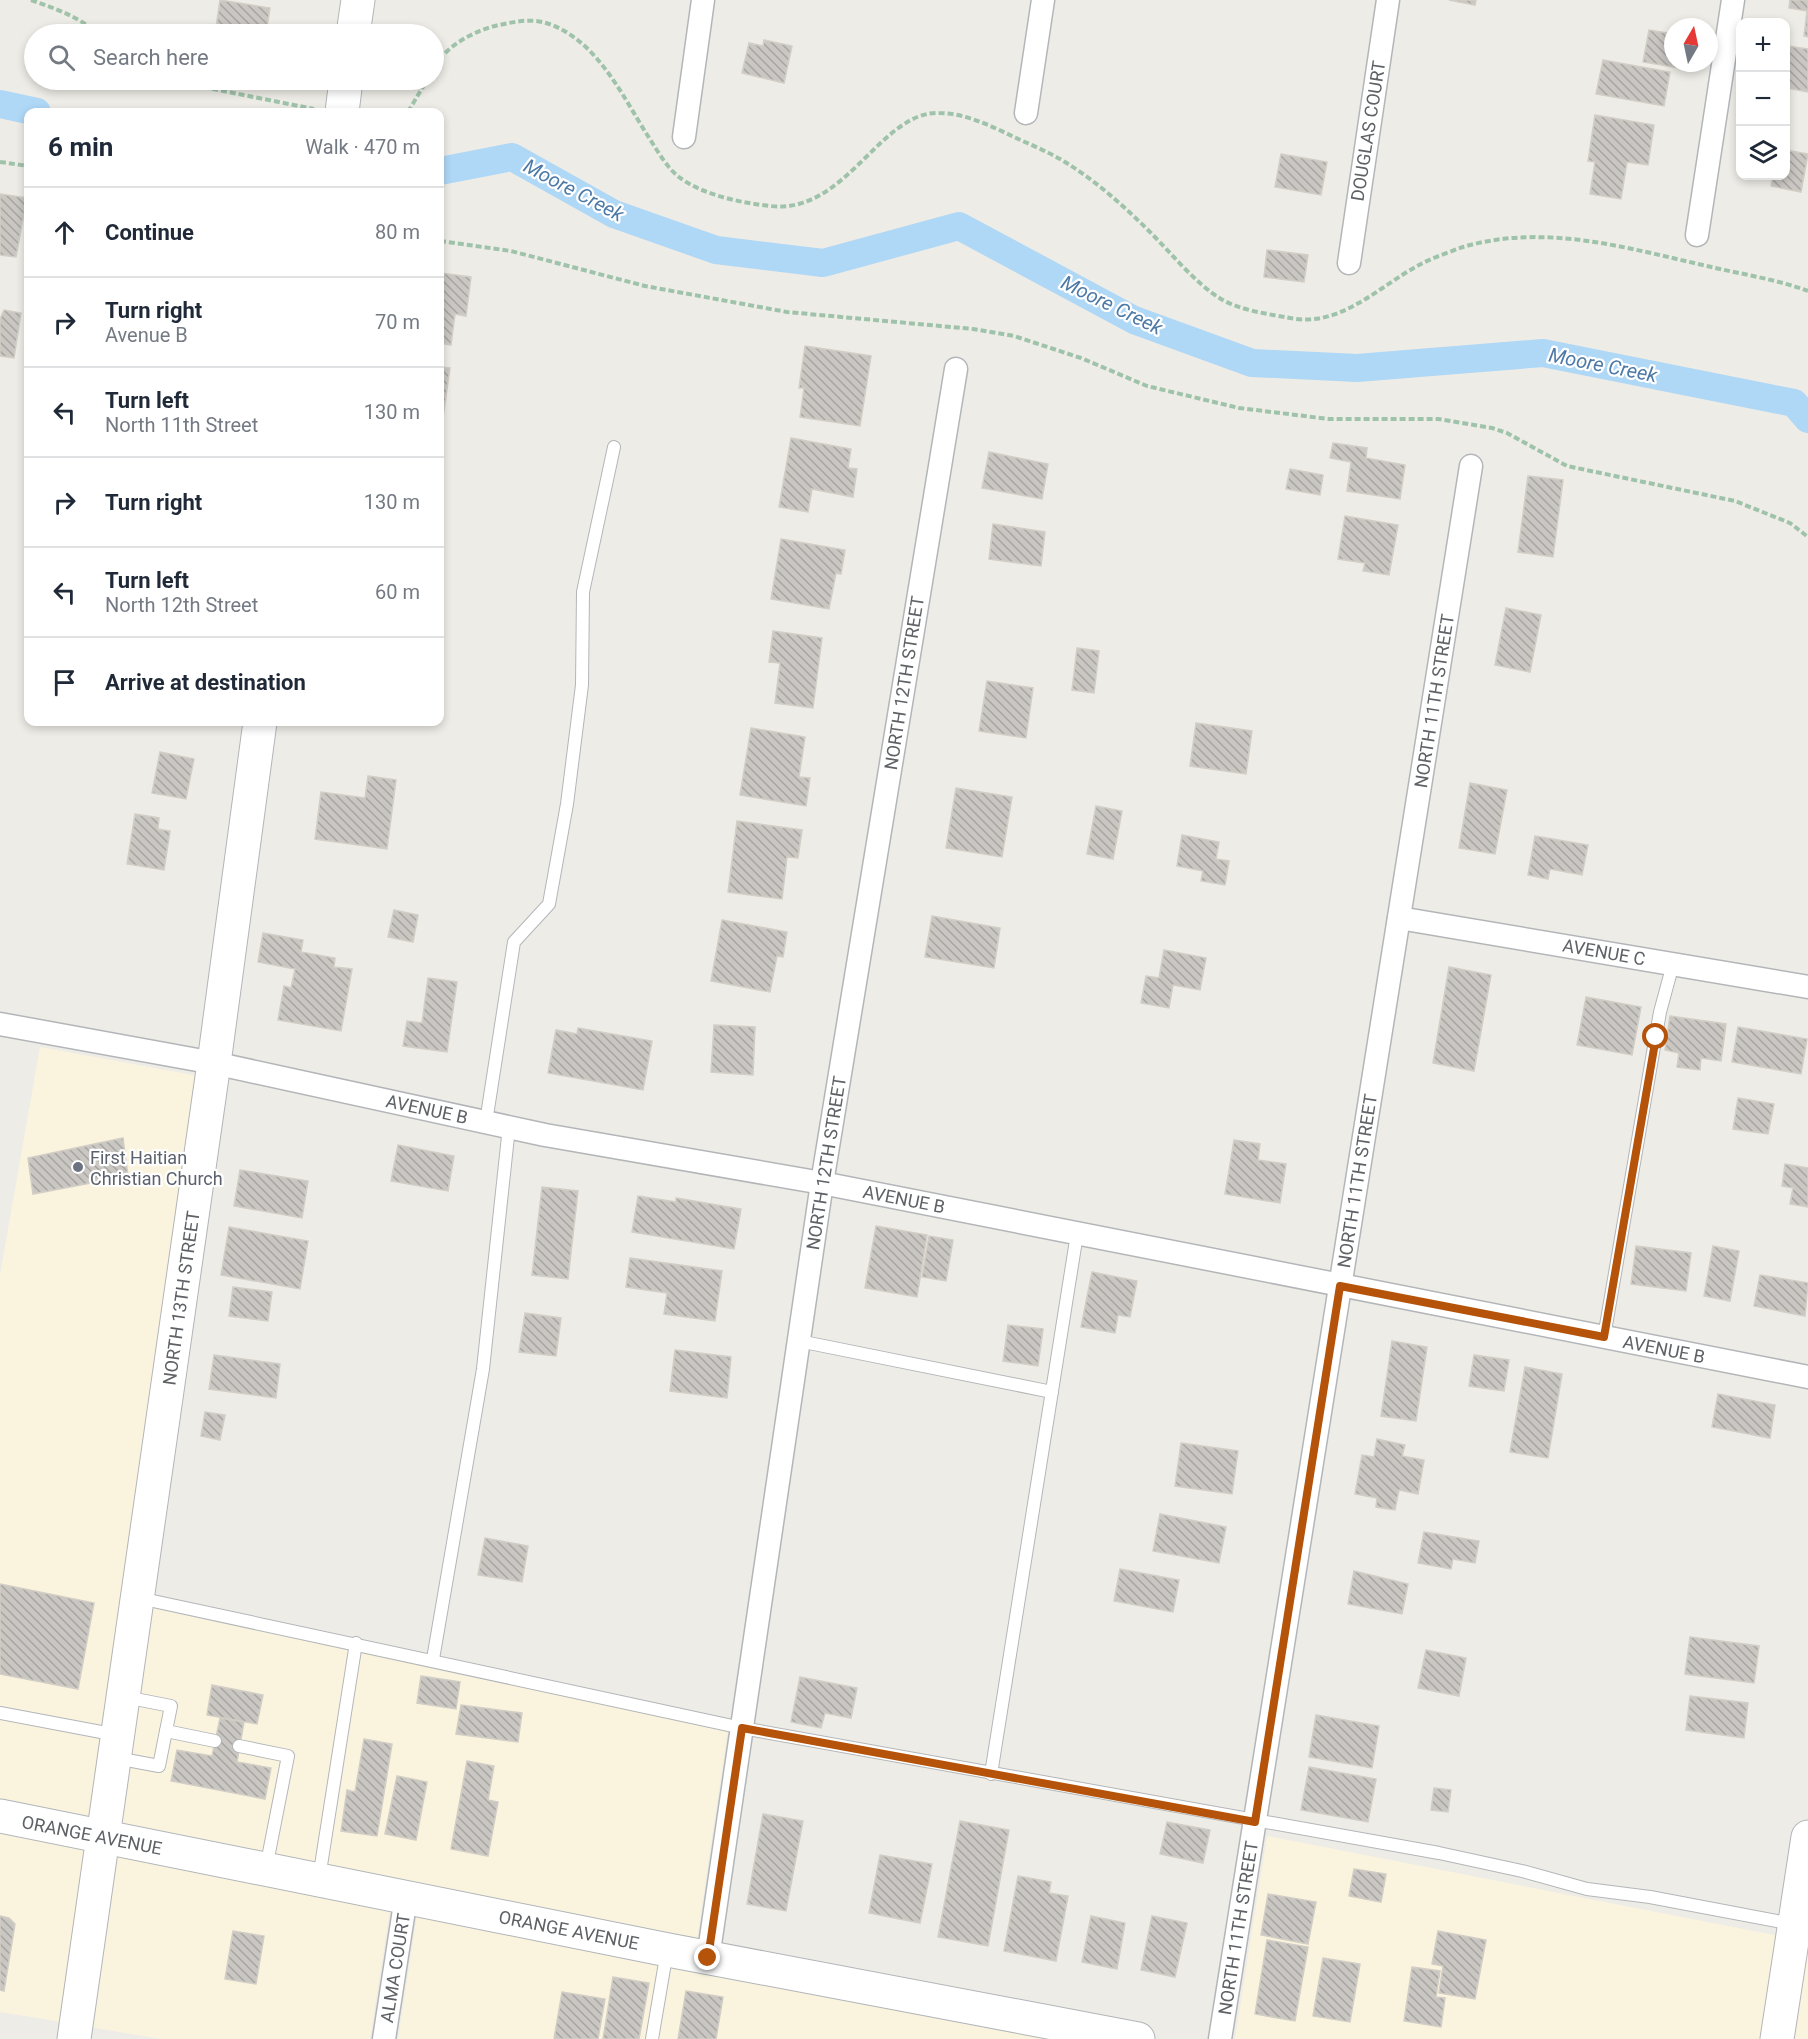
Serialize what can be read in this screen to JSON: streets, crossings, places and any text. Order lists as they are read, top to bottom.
{
  "streets": {
    "street": [
      "DOUGLAS COURT",
      "NORTH 12TH STREET",
      "NORTH 11TH STREET",
      "AVENUE C",
      "AVENUE B",
      "NORTH 13TH STREET",
      "ORANGE AVENUE",
      "ALMA COURT"
    ]
  },
  "crossings": [
    ["NORTH 12TH STREET", "AVENUE B"],
    ["NORTH 12TH STREET", "ORANGE AVENUE"],
    ["NORTH 11TH STREET", "AVENUE C"],
    ["NORTH 11TH STREET", "AVENUE B"],
    ["AVENUE B", "NORTH 13TH STREET"],
    ["NORTH 13TH STREET", "ORANGE AVENUE"],
    ["ORANGE AVENUE", "ALMA COURT"]
  ],
  "water": ["Moore Creek"],
  "places": ["First Haitian Christian Church"],
  "north": "top",
  "page": {
    "map_buttons": ["+", "−"],
    "search": "Search here",
    "heading": ["6 min", "Walk · 470 m"],
    "list": [
      ["Continue", "80 m"],
      ["Turn right", "Avenue B", "70 m"],
      ["Turn left", "North 11th Street", "130 m"],
      ["Turn right", "130 m"],
      ["Turn left", "North 12th Street", "60 m"],
      "Arrive at destination"
    ]
  }
}
